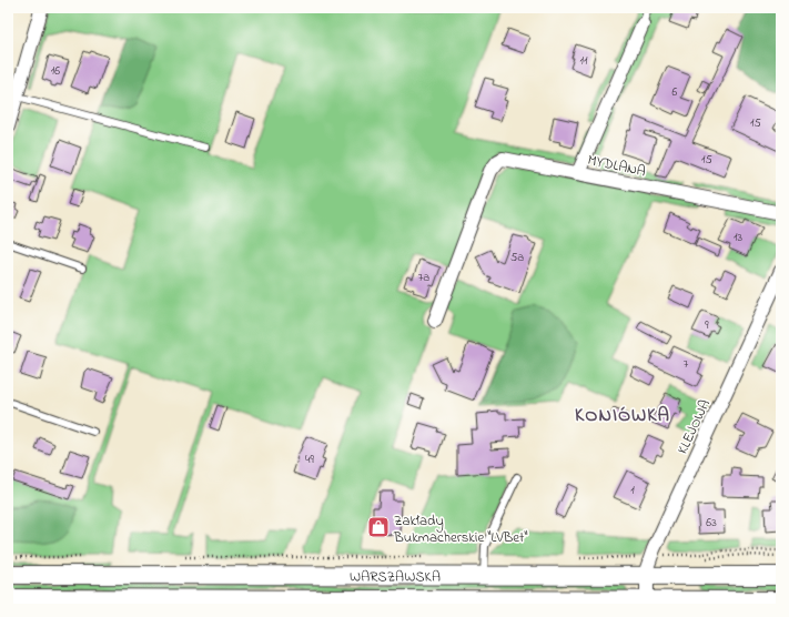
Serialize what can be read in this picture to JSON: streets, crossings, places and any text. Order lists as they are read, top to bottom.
{
  "streets": {
    "main road": ["WARSZAWSKA"],
    "street": ["MYDLANA", "KLEJOWA"]
  },
  "crossings": [
    ["KLEJOWA", "WARSZAWSKA"]
  ],
  "districts": ["KONIÓWKA"],
  "places": {
    "shop": ["Zakłady Bukmacherskie \"LVBet\""]
  },
  "house_numbers": [
    "11",
    "16",
    "6",
    "15",
    "15",
    "13",
    "5a",
    "7a",
    "9",
    "7",
    "49",
    "1",
    "63"
  ]
}
